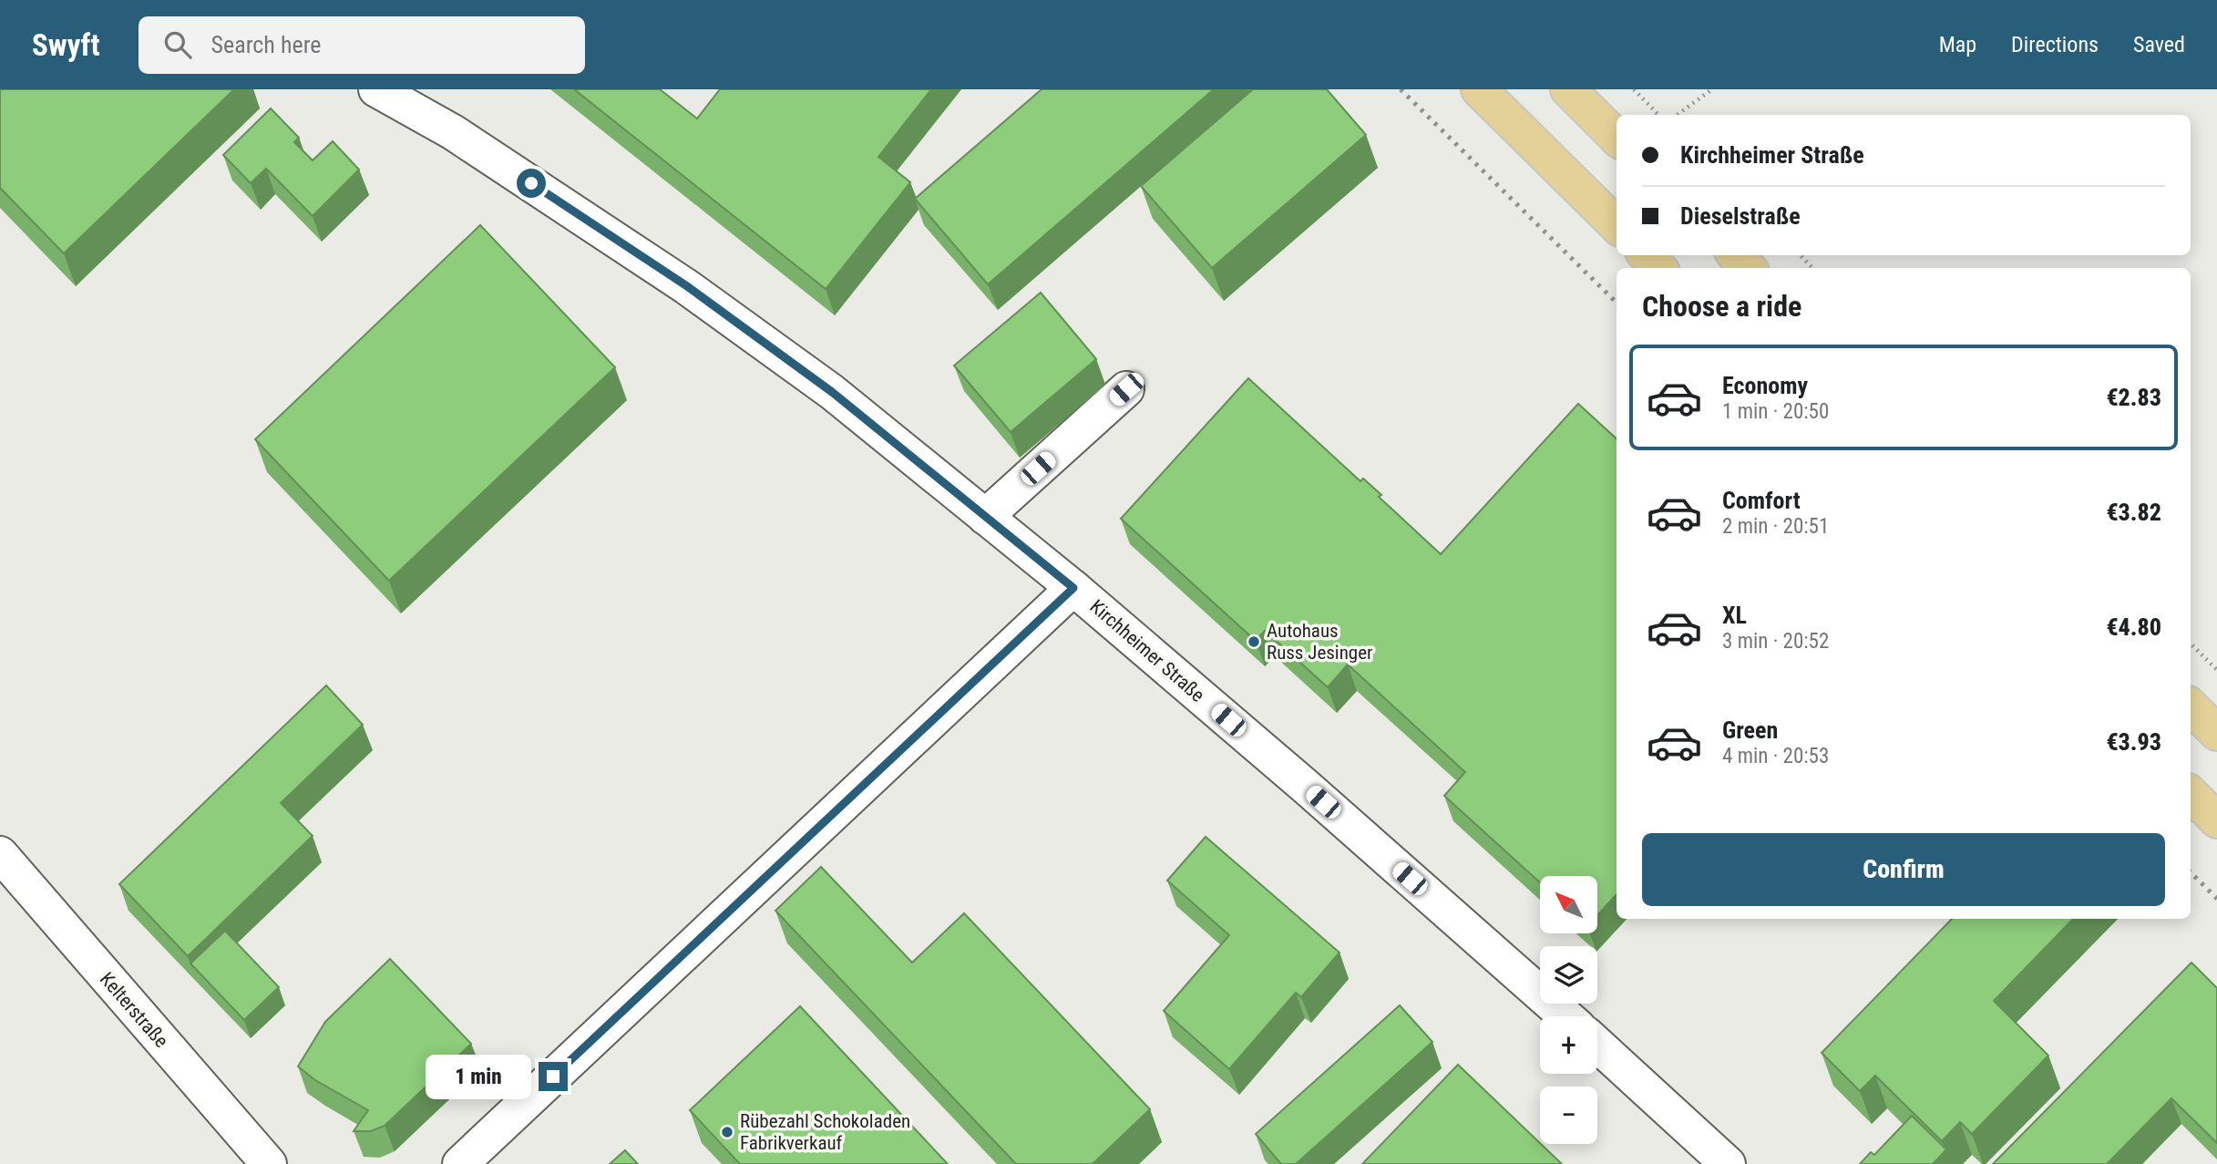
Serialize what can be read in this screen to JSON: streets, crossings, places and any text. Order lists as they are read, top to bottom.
{
  "streets": {
    "street": ["Kirchheimer Straße", "Kelterstraße"]
  },
  "places": ["Autohaus Russ Jesinger", "Rübezahl Schokoladen Fabrikverkauf"],
  "north": "top left",
  "page": {
    "header": "Swyft",
    "search": "Search here",
    "nav": ["Map", "Directions", "Saved"],
    "banner": ["Kirchheimer Straße", "Dieselstraße"],
    "heading": "Choose a ride",
    "list": [
      {
        "name": "Economy",
        "note": "1 min · 20:50",
        "value": "€2.83"
      },
      {
        "name": "Comfort",
        "note": "2 min · 20:51",
        "value": "€3.82"
      },
      {
        "name": "XL",
        "note": "3 min · 20:52",
        "value": "€4.80"
      },
      {
        "name": "Green",
        "note": "4 min · 20:53",
        "value": "€3.93"
      }
    ],
    "buttons": "Confirm",
    "map_buttons": ["+", "−"],
    "bubble": "1 min"
  }
}
